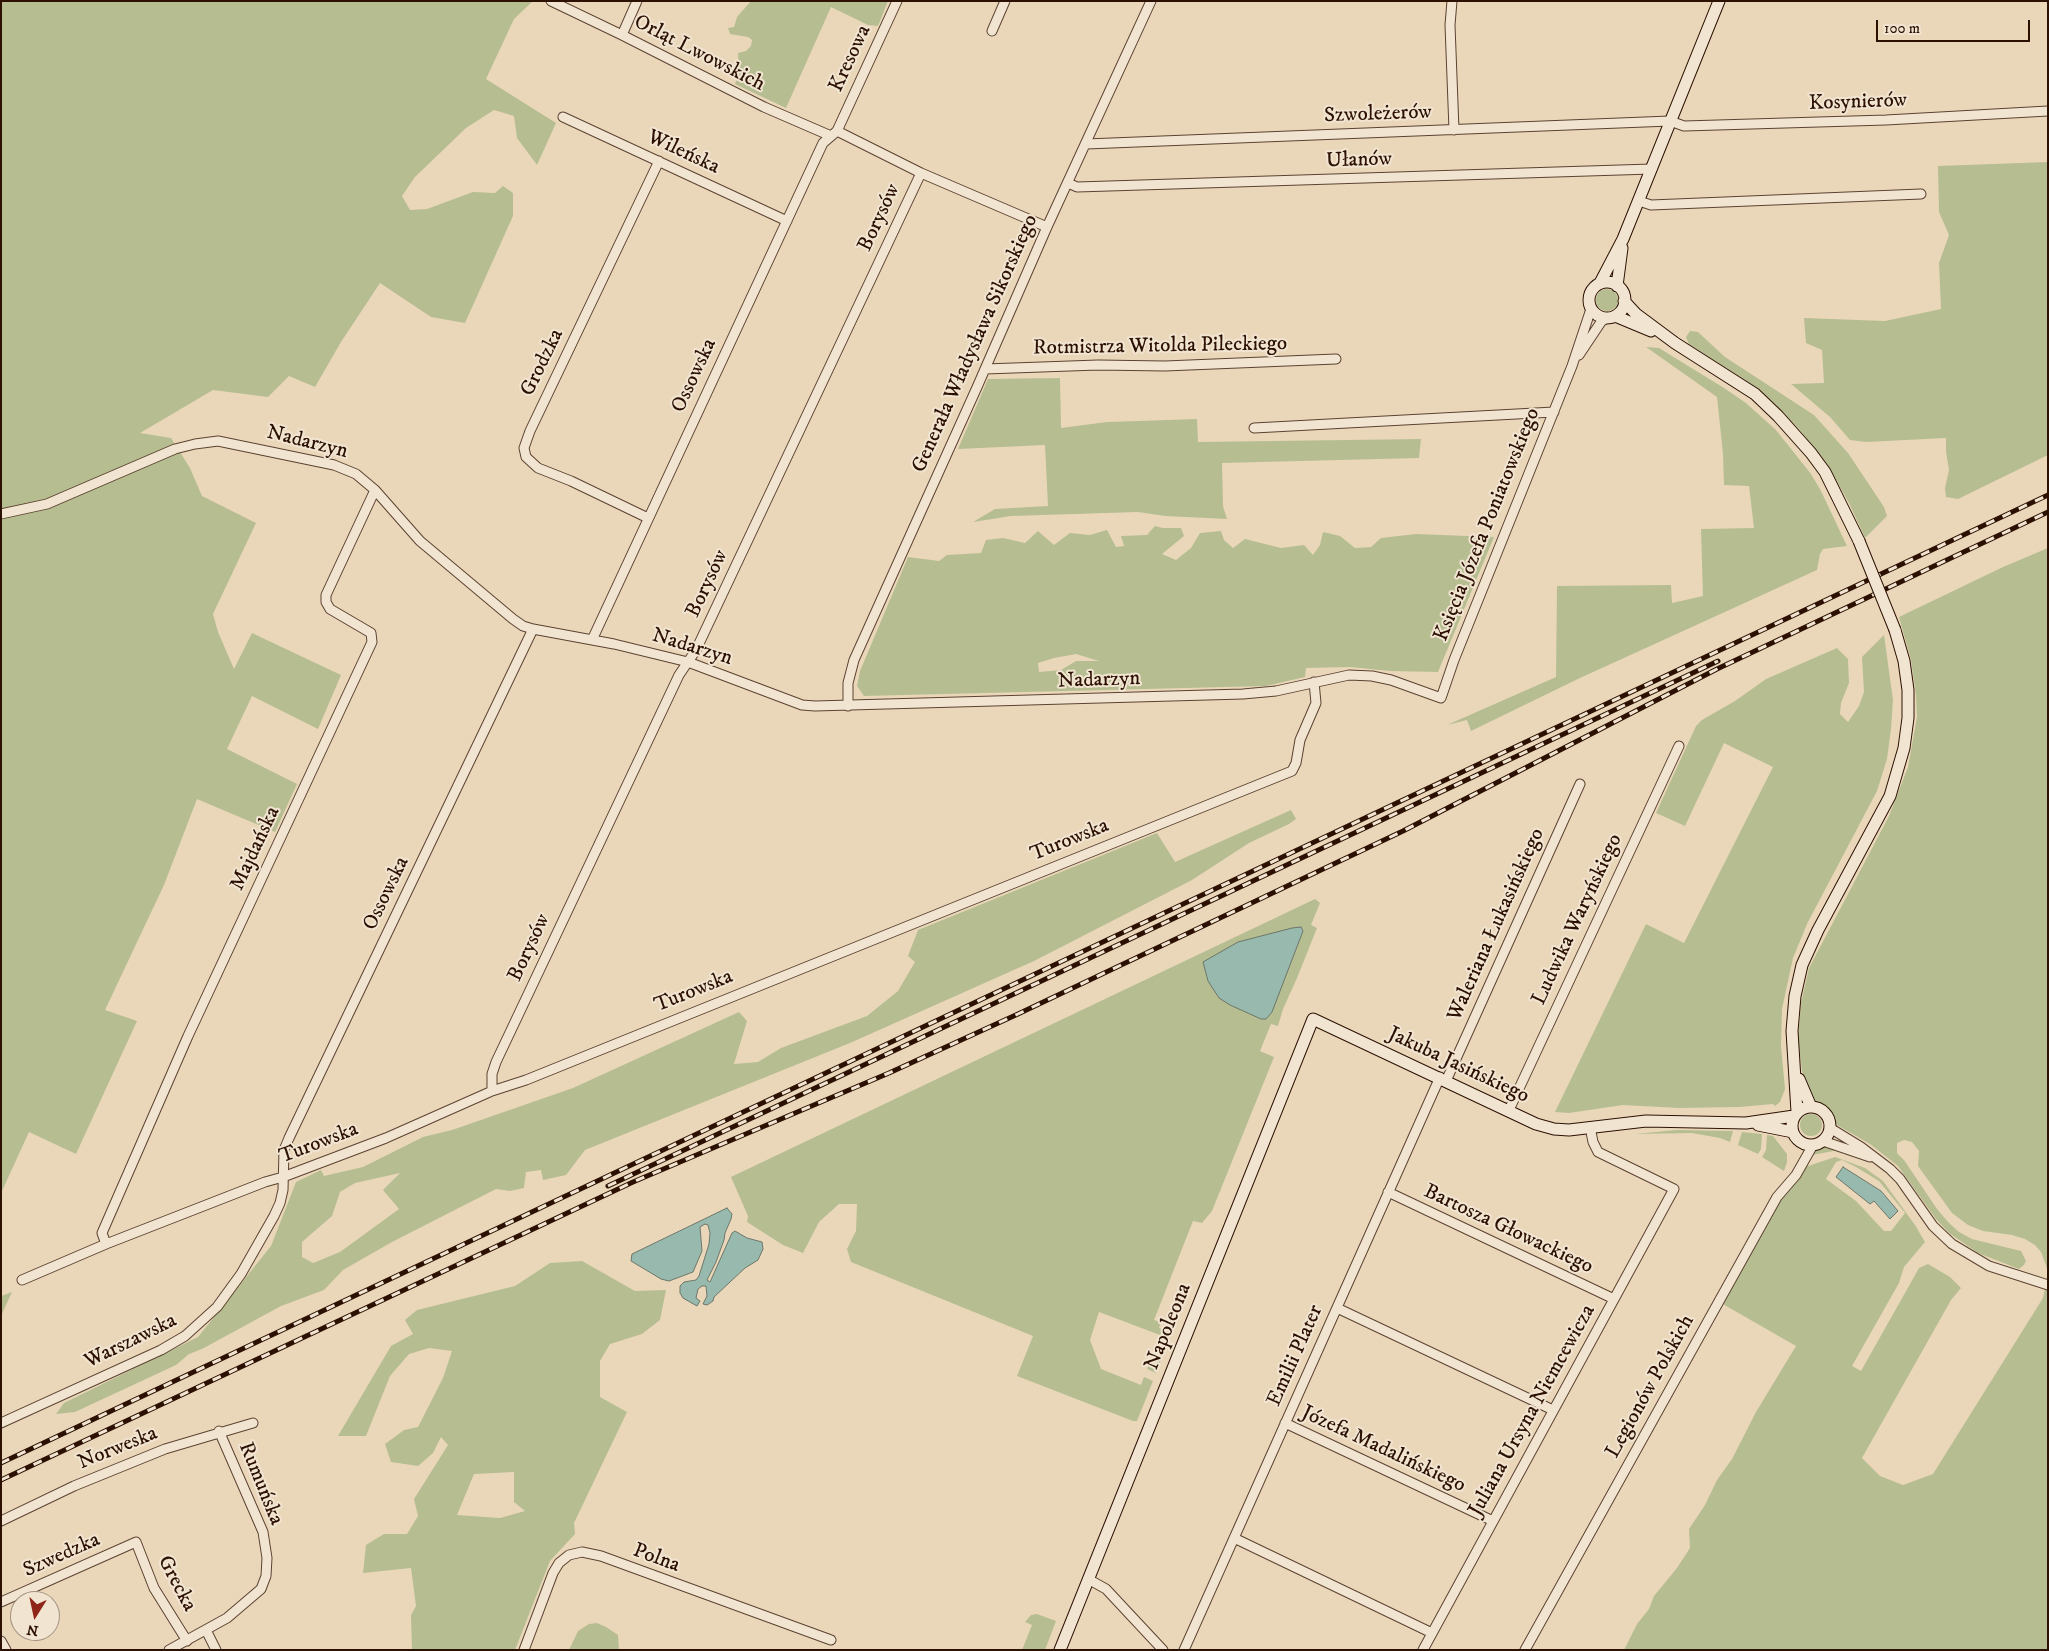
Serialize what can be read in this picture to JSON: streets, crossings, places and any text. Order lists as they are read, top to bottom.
{
  "streets": {
    "street": [
      "Orląt Lwowskich",
      "Kresowa",
      "Kosynierów",
      "Szwoleżerów",
      "Wileńska",
      "Ułanów",
      "Borysów",
      "Generała Władysława Sikorskiego",
      "Rotmistrza Witolda Pileckiego",
      "Grodzka",
      "Ossowska",
      "Nadarzyn",
      "Księcia Józefa Poniatowskiego",
      "Turowska",
      "Majdańska",
      "Ludwika Waryńskiego",
      "Waleriana Łukasińskiego",
      "Jakuba Jasińskiego",
      "Bartosza Głowackiego",
      "Napoleona",
      "Warszawska",
      "Emilii Plater",
      "Legionów Polskich",
      "Juliana Ursyna Niemcewicza",
      "Norweska",
      "Józefa Madalińskiego",
      "Rumuńska",
      "Szwedzka",
      "Polna",
      "Grecka"
    ]
  },
  "crossings": [
    ["Orląt Lwowskich", "Kresowa"],
    ["Orląt Lwowskich", "Borysów"],
    ["Orląt Lwowskich", "Generała Władysława Sikorskiego"],
    ["Orląt Lwowskich", "Ossowska"],
    ["Kresowa", "Ossowska"],
    ["Kosynierów", "Szwoleżerów"],
    ["Szwoleżerów", "Generała Władysława Sikorskiego"],
    ["Wileńska", "Grodzka"],
    ["Wileńska", "Ossowska"],
    ["Ułanów", "Generała Władysława Sikorskiego"],
    ["Borysów", "Nadarzyn"],
    ["Borysów", "Turowska"],
    ["Generała Władysława Sikorskiego", "Rotmistrza Witolda Pileckiego"],
    ["Generała Władysława Sikorskiego", "Nadarzyn"],
    ["Grodzka", "Ossowska"],
    ["Ossowska", "Nadarzyn"],
    ["Ossowska", "Turowska"],
    ["Ossowska", "Warszawska"],
    ["Nadarzyn", "Księcia Józefa Poniatowskiego"],
    ["Nadarzyn", "Turowska"],
    ["Nadarzyn", "Majdańska"],
    ["Turowska", "Majdańska"],
    ["Turowska", "Warszawska"],
    ["Ludwika Waryńskiego", "Jakuba Jasińskiego"],
    ["Waleriana Łukasińskiego", "Jakuba Jasińskiego"],
    ["Waleriana Łukasińskiego", "Emilii Plater"],
    ["Jakuba Jasińskiego", "Napoleona"],
    ["Jakuba Jasińskiego", "Emilii Plater"],
    ["Jakuba Jasińskiego", "Legionów Polskich"],
    ["Jakuba Jasińskiego", "Juliana Ursyna Niemcewicza"],
    ["Bartosza Głowackiego", "Emilii Plater"],
    ["Bartosza Głowackiego", "Juliana Ursyna Niemcewicza"],
    ["Emilii Plater", "Józefa Madalińskiego"],
    ["Juliana Ursyna Niemcewicza", "Józefa Madalińskiego"],
    ["Norweska", "Rumuńska"],
    ["Rumuńska", "Grecka"],
    ["Szwedzka", "Grecka"]
  ],
  "scale_bar": "100 m",
  "north": "bottom"
}
